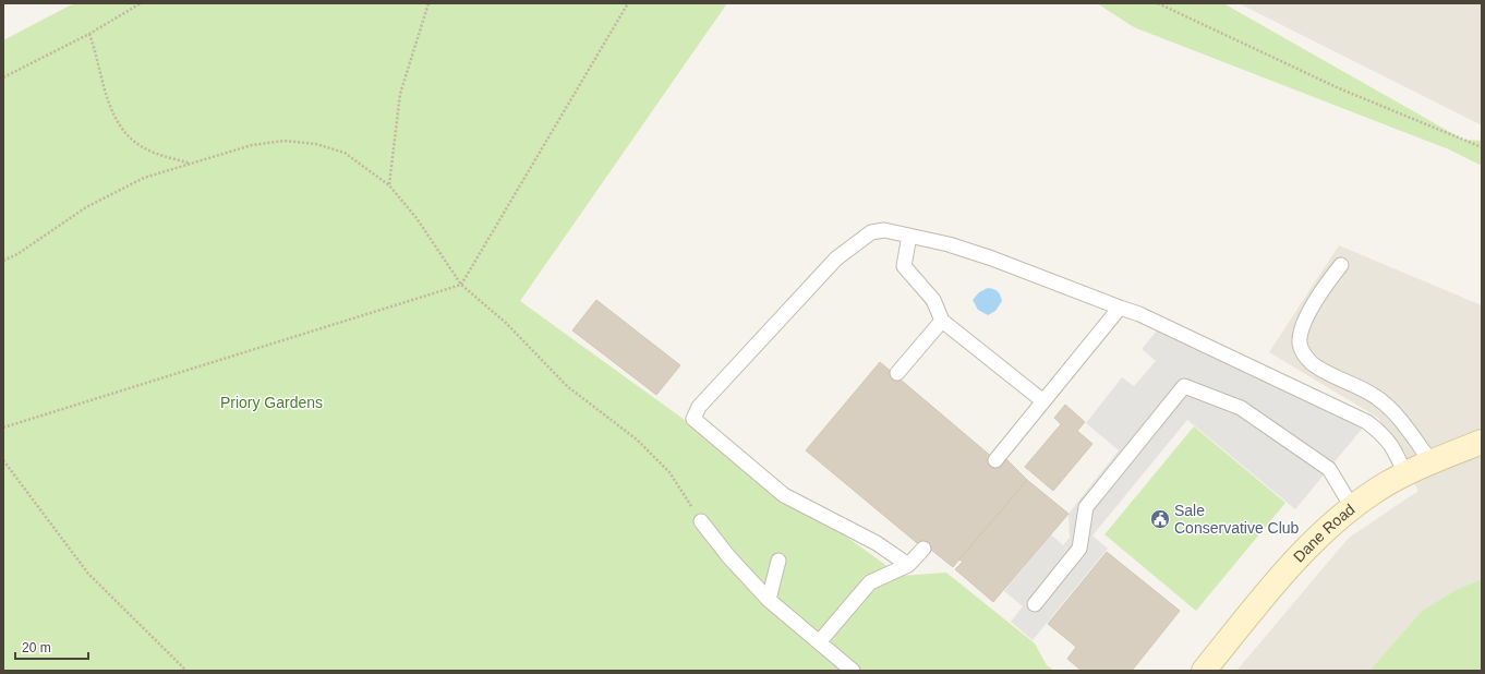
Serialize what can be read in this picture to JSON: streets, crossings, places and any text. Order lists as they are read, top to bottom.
{
  "streets": {
    "main road": ["Dane Road"]
  },
  "parks": ["Priory Gardens"],
  "places": {
    "public building": ["Sale Conservative Club"]
  },
  "scale_bar": "20 m"
}
